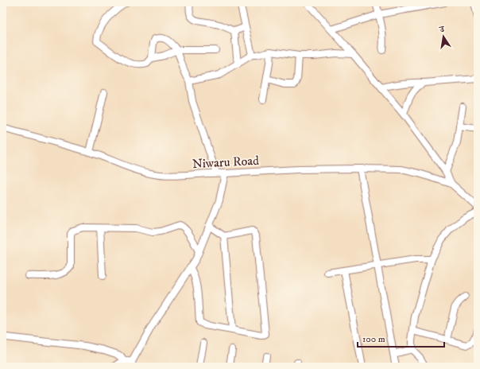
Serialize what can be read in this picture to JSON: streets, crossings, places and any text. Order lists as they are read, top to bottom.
{
  "streets": {
    "street": ["Niwaru Road"]
  },
  "scale_bar": "100 m",
  "north": "top"
}
